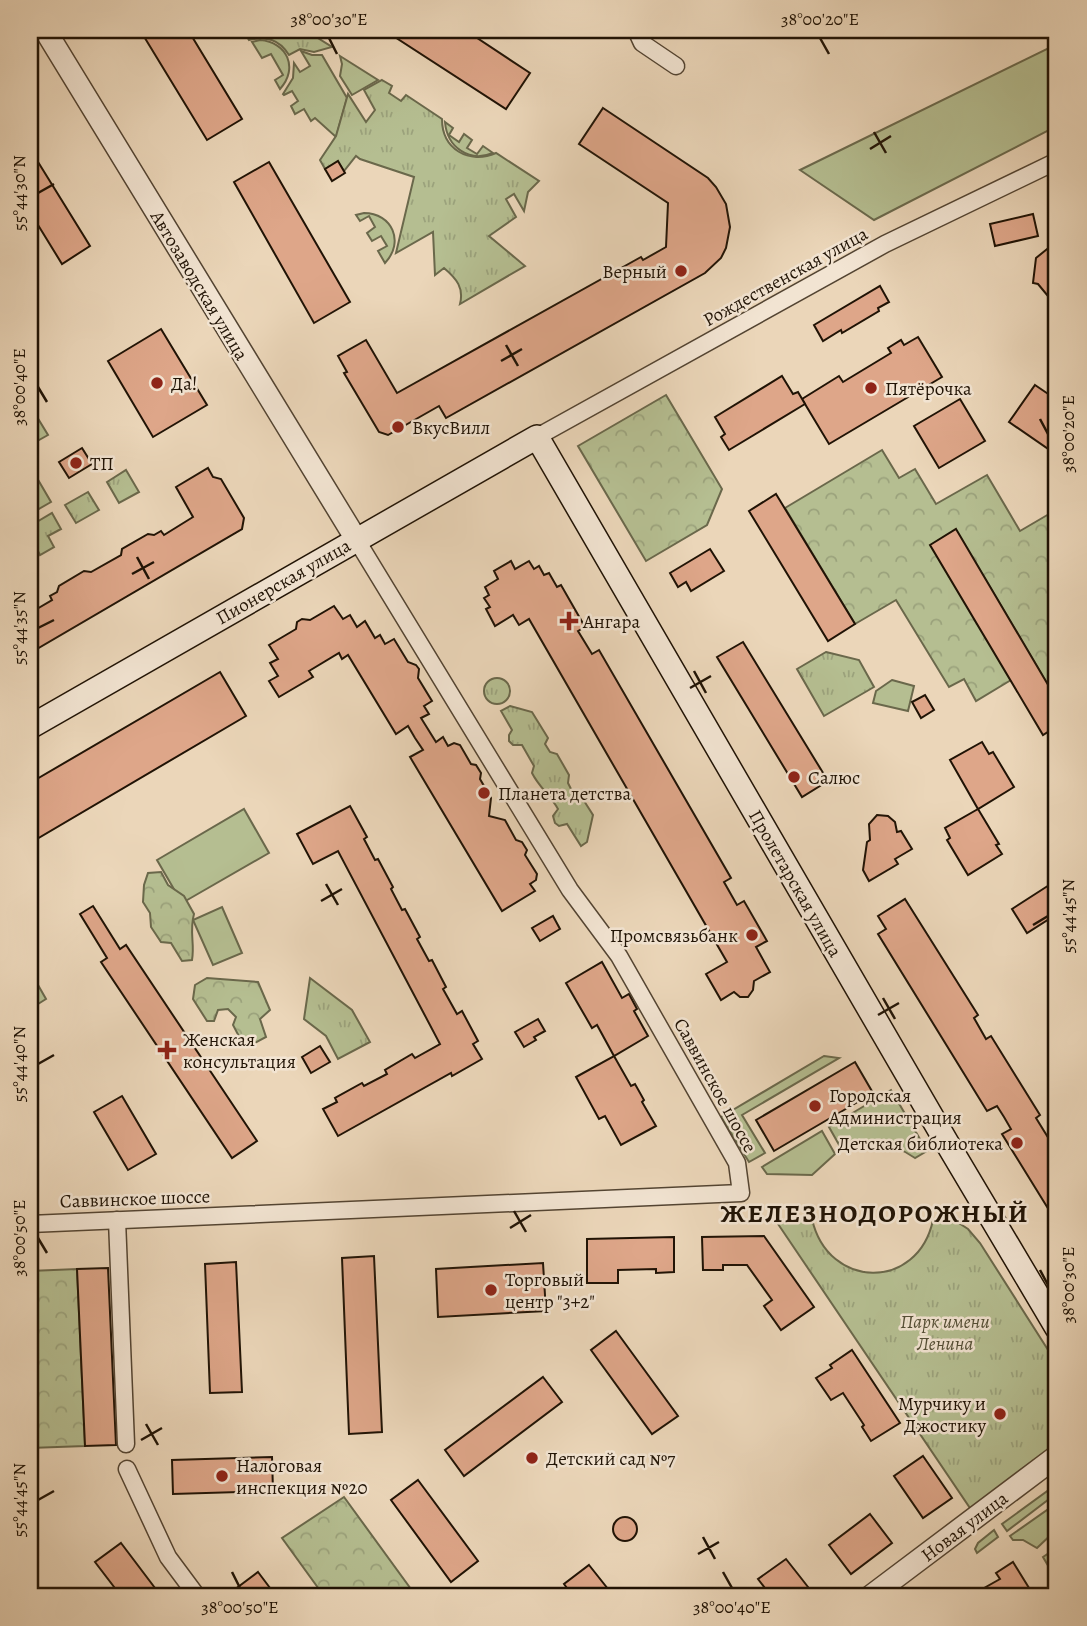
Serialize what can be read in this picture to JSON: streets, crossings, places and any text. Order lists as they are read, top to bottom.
{
  "streets": {
    "main road": ["Пионерская улица", "Пролетарская улица"],
    "street": [
      "Рождественская улица",
      "Автозаводская улица",
      "Саввинское шоссе",
      "Новая улица"
    ]
  },
  "crossings": [
    ["Рождественская улица", "Пионерская улица"],
    ["Рождественская улица", "Пролетарская улица"],
    ["Автозаводская улица", "Пионерская улица"],
    ["Автозаводская улица", "Саввинское шоссе"],
    ["Пионерская улица", "Пролетарская улица"],
    ["Пионерская улица", "Саввинское шоссе"]
  ],
  "districts": ["ЖЕЛЕЗНОДОРОЖНЫЙ"],
  "parks": ["Парк имени Ленина"],
  "places": {
    "other": [
      "Верный",
      "Да!",
      "Пятёрочка",
      "ВкусВилл",
      "ТП",
      "Салюс",
      "Планета детства",
      "Промсвязьбанк",
      "Городская Администрация",
      "Детская библиотека",
      "Торговый центр \"3+2\"",
      "Мурчику и Джостику",
      "Детский сад №7",
      "Налоговая инспекция №20"
    ],
    "health": ["Ангара", "Женская консультация"]
  },
  "coordinates": [
    "38°00'30\"E",
    "38°00'20\"E",
    "55°44'30\"N",
    "38°00'40\"E",
    "55°44'35\"N",
    "55°44'45\"N",
    "55°44'40\"N",
    "38°00'50\"E"
  ]
}
